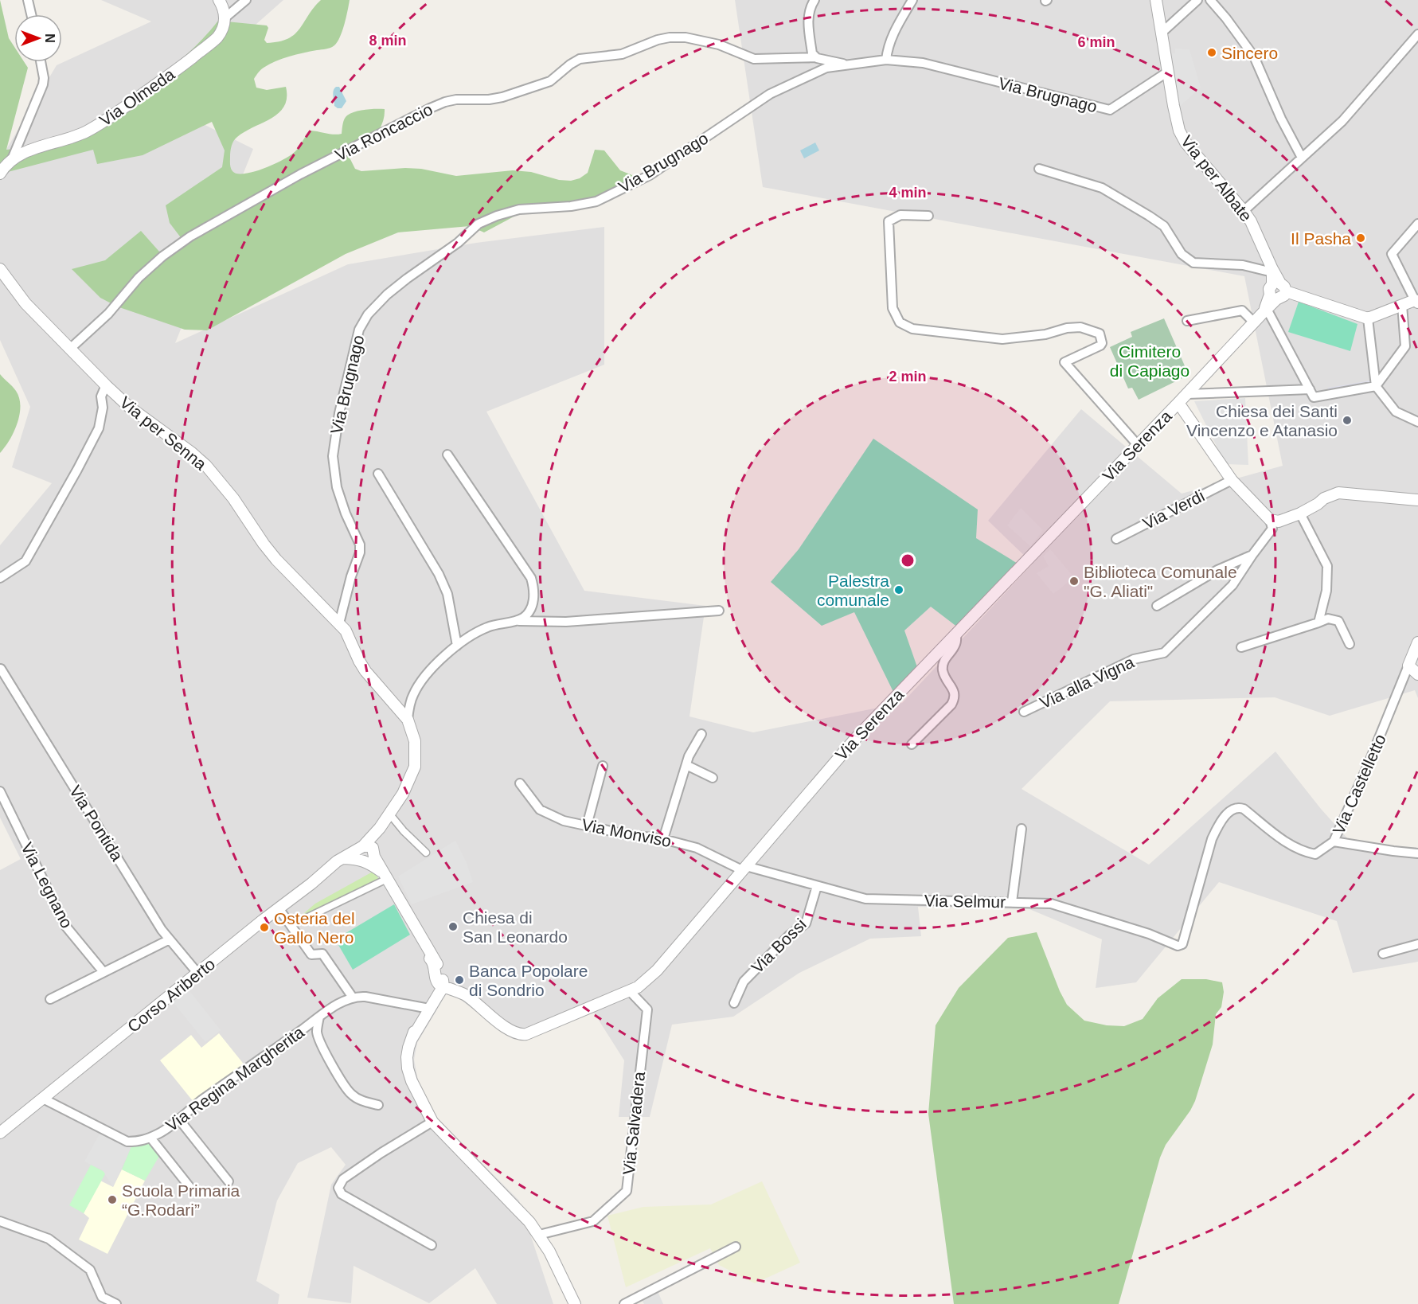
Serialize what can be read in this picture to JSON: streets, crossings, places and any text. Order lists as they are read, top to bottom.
{
  "streets": {
    "street": [
      "Via Brugnago",
      "Via Olmeda",
      "Via Roncaccio",
      "Via per Albate",
      "Via per Senna",
      "Via Serenza",
      "Via Verdi",
      "Via alla Vigna",
      "Via Castelletto",
      "Via Pontida",
      "Via Monviso",
      "Via Legnano",
      "Via Selmur",
      "Via Bossi",
      "Corso Ariberto",
      "Via Regina Margherita",
      "Via Salvadera"
    ]
  },
  "crossings": [
    ["Via Brugnago", "Via Roncaccio"],
    ["Via Brugnago", "Via per Albate"],
    ["Via Brugnago", "Via per Senna"],
    ["Via Roncaccio", "Via per Senna"],
    ["Via per Albate", "Via Serenza"],
    ["Via Serenza", "Via Monviso"],
    ["Via Serenza", "Via Selmur"],
    ["Via Serenza", "Via Salvadera"],
    ["Via Castelletto", "Via Selmur"],
    ["Via Pontida", "Corso Ariberto"],
    ["Via Monviso", "Via Selmur"],
    ["Via Selmur", "Via Bossi"],
    ["Corso Ariberto", "Via Regina Margherita"]
  ],
  "parks": ["Cimitero di Capiago"],
  "places": [
    "Sincero",
    "Il Pasha",
    "Chiesa dei Santi Vincenzo e Atanasio",
    "Biblioteca Comunale \"G. Aliati\"",
    "Palestra comunale",
    "Chiesa di San Leonardo",
    "Osteria del Gallo Nero",
    "Banca Popolare di Sondrio",
    "Scuola Primaria “G.Rodari”"
  ],
  "north": "right",
  "rings": [
    "8 min",
    "6 min",
    "4 min",
    "2 min"
  ]
}
